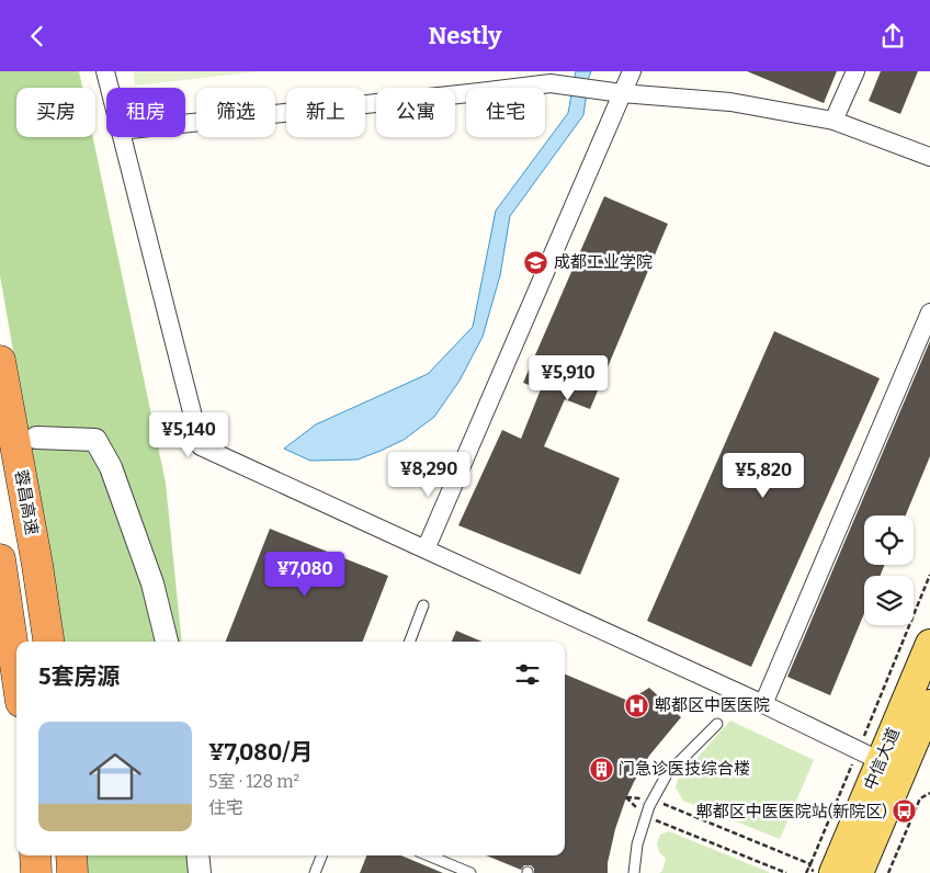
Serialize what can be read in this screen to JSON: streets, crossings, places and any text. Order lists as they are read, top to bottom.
{
  "streets": {
    "highway": ["蓉昌高速"],
    "main road": ["中信大道"]
  },
  "places": {
    "school or university": ["成都工业学院"],
    "hospital": ["郫都区中医医院"],
    "building": ["门急诊医技综合楼"],
    "bus stop": ["郫都区中医医院站(新院区)"]
  },
  "page": {
    "header": "Nestly",
    "chip": [
      "买房",
      "租房",
      "筛选",
      "新上",
      "公寓",
      "住宅"
    ],
    "price": [
      "¥5,910",
      "¥5,140",
      "¥8,290",
      "¥5,820",
      "¥7,080"
    ],
    "heading": "5套房源",
    "list": [
      {
        "name": "¥7,080/月",
        "note": "5室 · 128 m² · 住宅"
      }
    ]
  }
}
